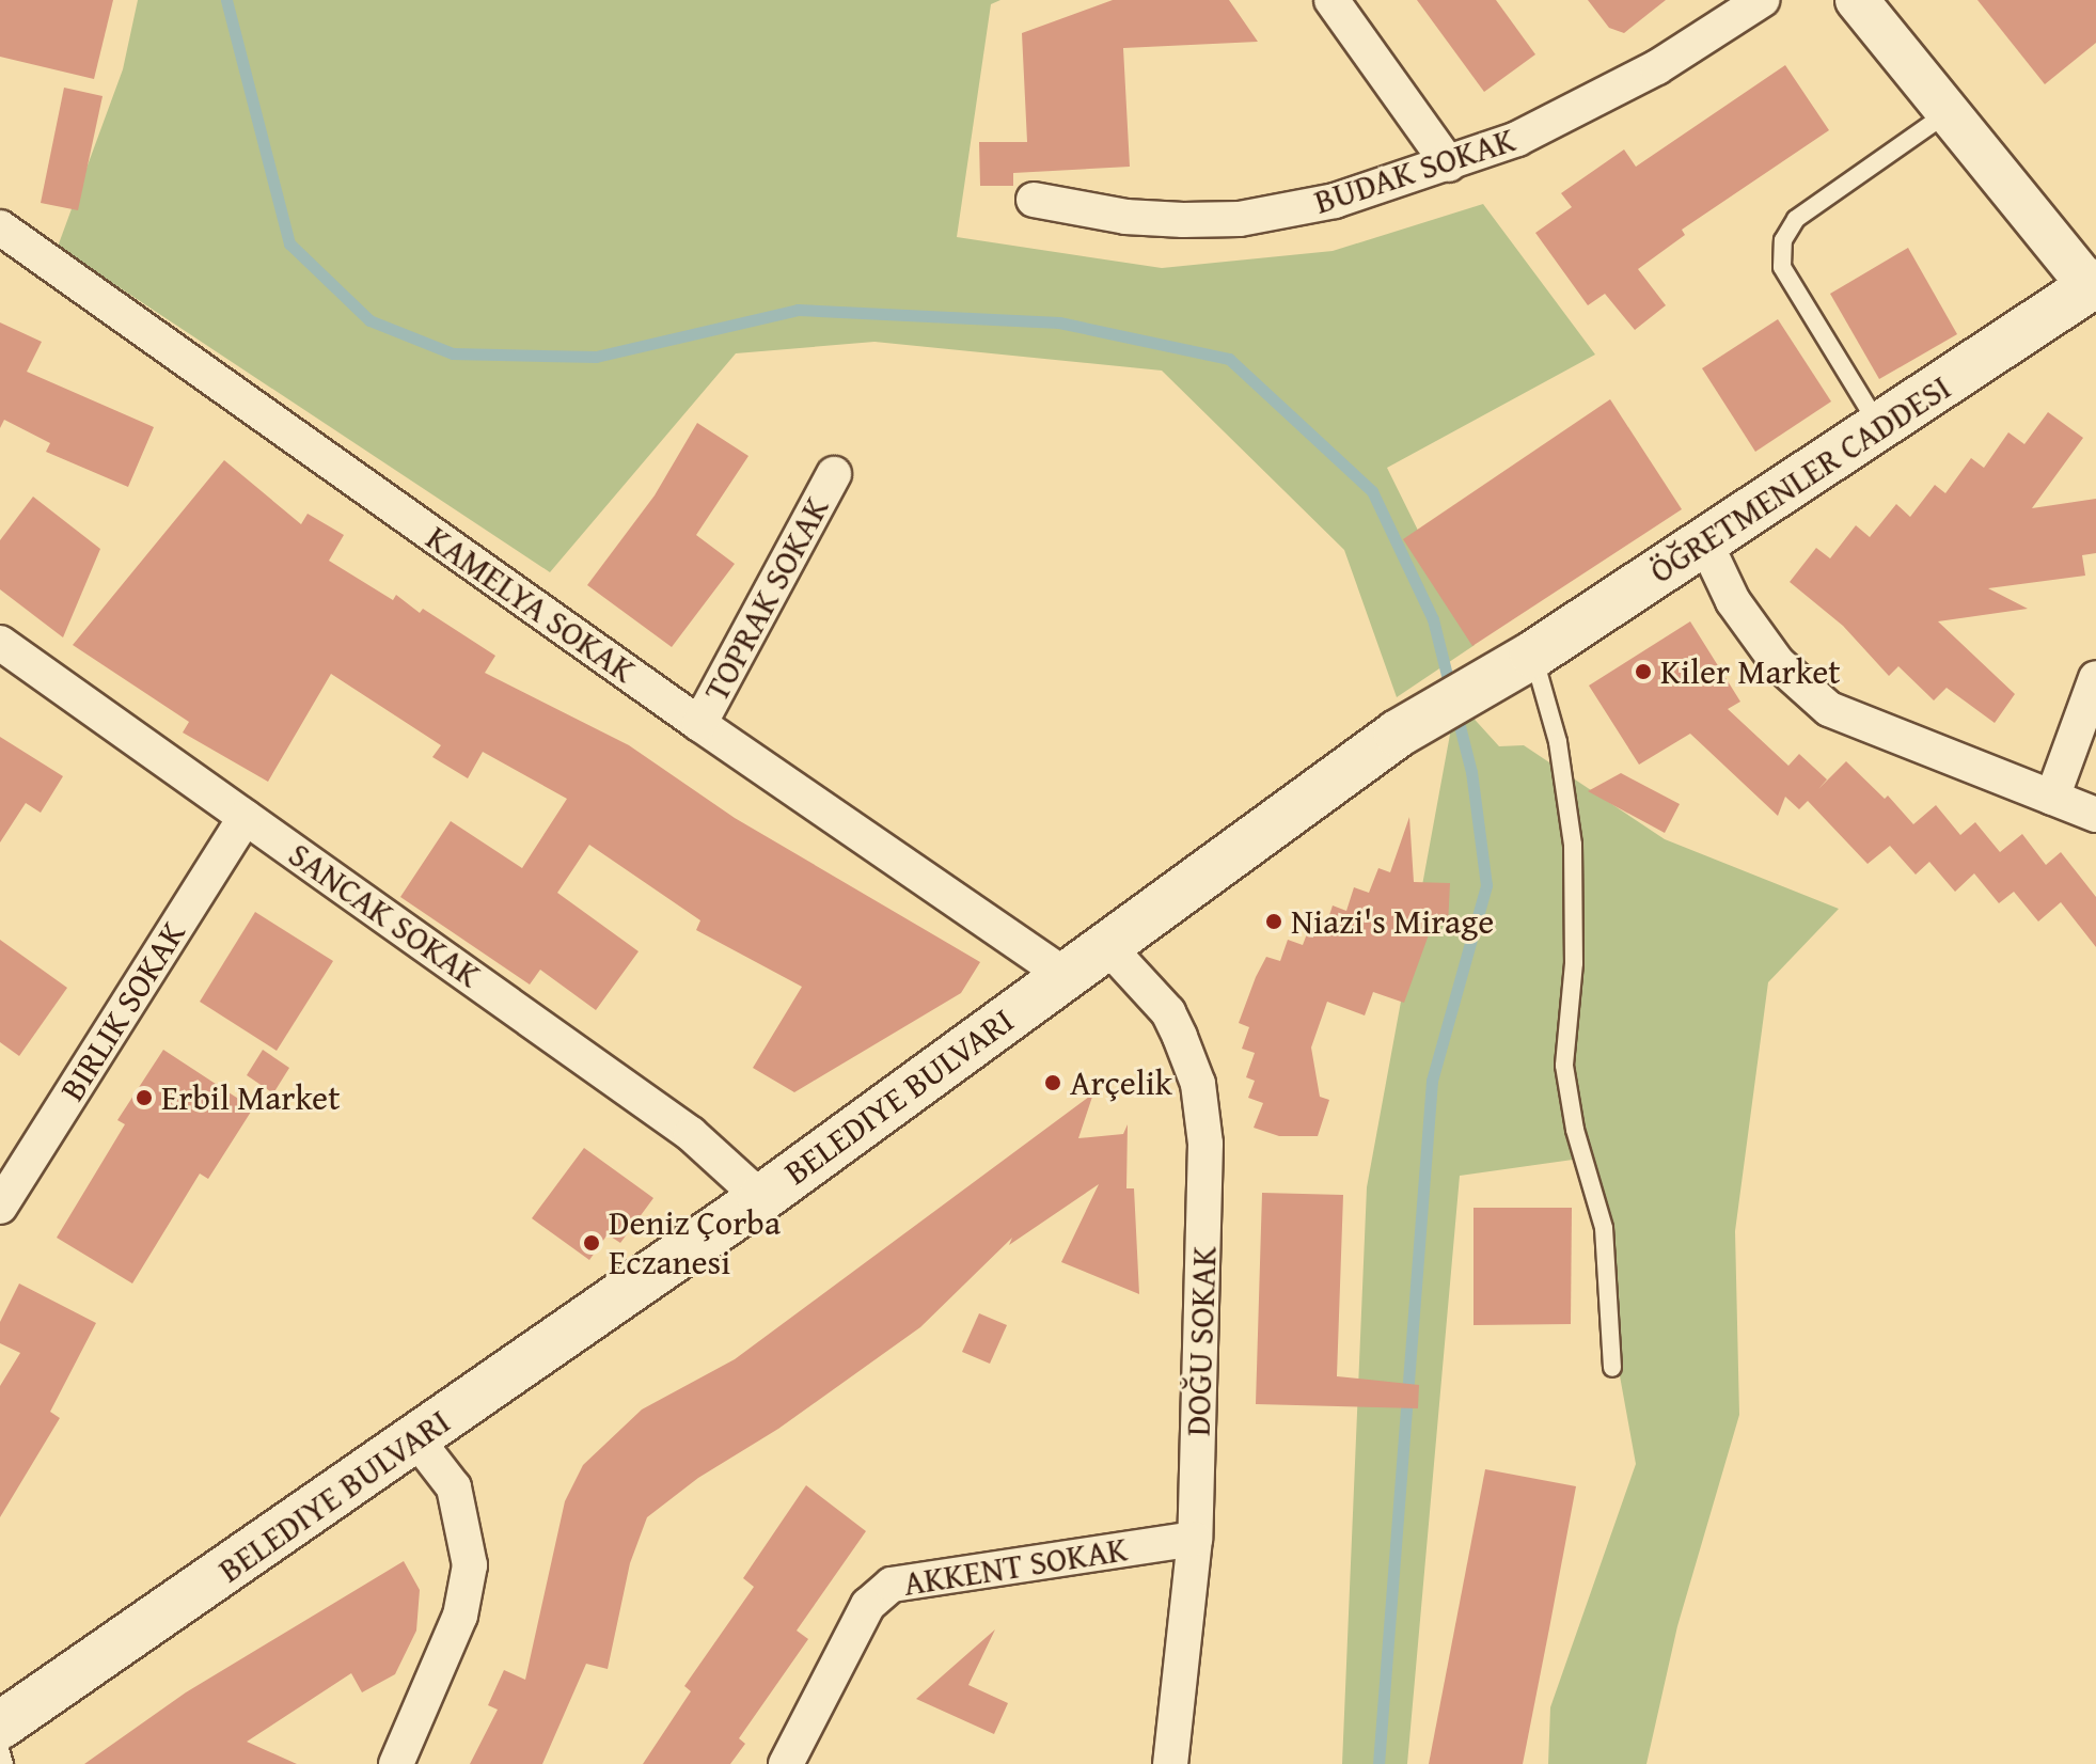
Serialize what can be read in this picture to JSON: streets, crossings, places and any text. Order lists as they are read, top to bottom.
{
  "streets": {
    "main road": ["ÖĞRETMENLER CADDESI"],
    "street": [
      "BUDAK SOKAK",
      "TOPRAK SOKAK",
      "KAMELYA SOKAK",
      "SANCAK SOKAK",
      "BIRLIK SOKAK",
      "DOĞU SOKAK",
      "AKKENT SOKAK"
    ]
  },
  "crossings": [
    ["ÖĞRETMENLER CADDESI", "KAMELYA SOKAK"],
    ["ÖĞRETMENLER CADDESI", "SANCAK SOKAK"],
    ["ÖĞRETMENLER CADDESI", "DOĞU SOKAK"],
    ["TOPRAK SOKAK", "KAMELYA SOKAK"],
    ["SANCAK SOKAK", "BIRLIK SOKAK"],
    ["DOĞU SOKAK", "AKKENT SOKAK"]
  ],
  "places": [
    "Kiler Market",
    "Niazi's Mirage",
    "Arçelik",
    "Erbil Market",
    "Deniz Çorba Eczanesi"
  ]
}
